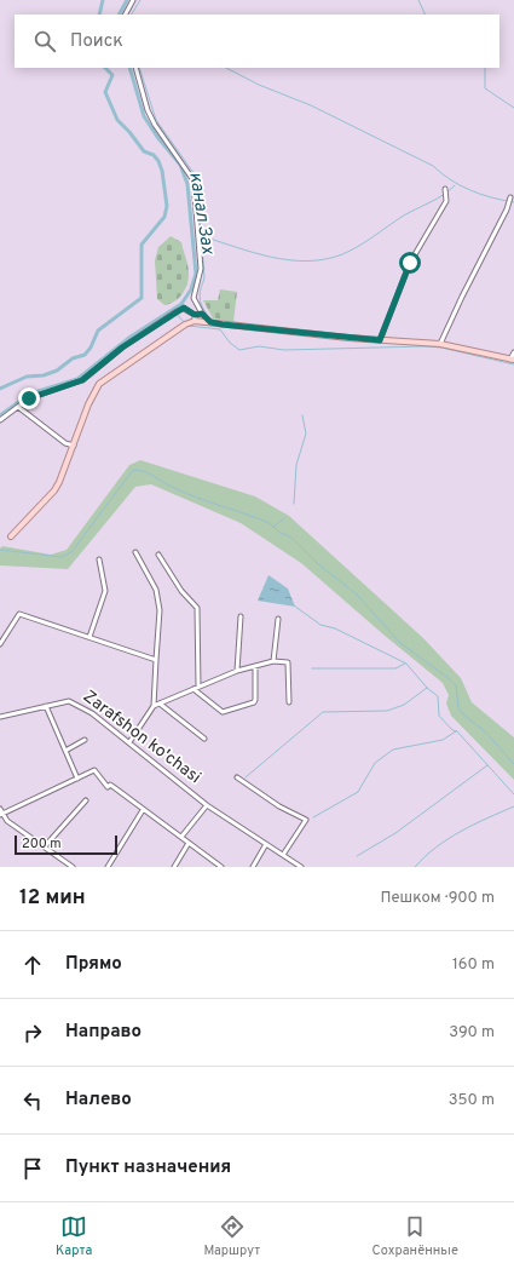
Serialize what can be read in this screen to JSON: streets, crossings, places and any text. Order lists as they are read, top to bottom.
{
  "streets": {
    "street": ["Zarafshon ko'chasi"]
  },
  "water": ["канал Зах"],
  "scale_bar": "200 m",
  "page": {
    "search": "Поиск",
    "scale": "200 m",
    "heading": ["12 мин", "Пешком · 900 m"],
    "list": [
      ["Прямо", "160 m"],
      ["Направо", "390 m"],
      ["Налево", "350 m"],
      "Пункт назначения"
    ],
    "nav": ["Карта", "Маршрут", "Сохранённые"]
  }
}
